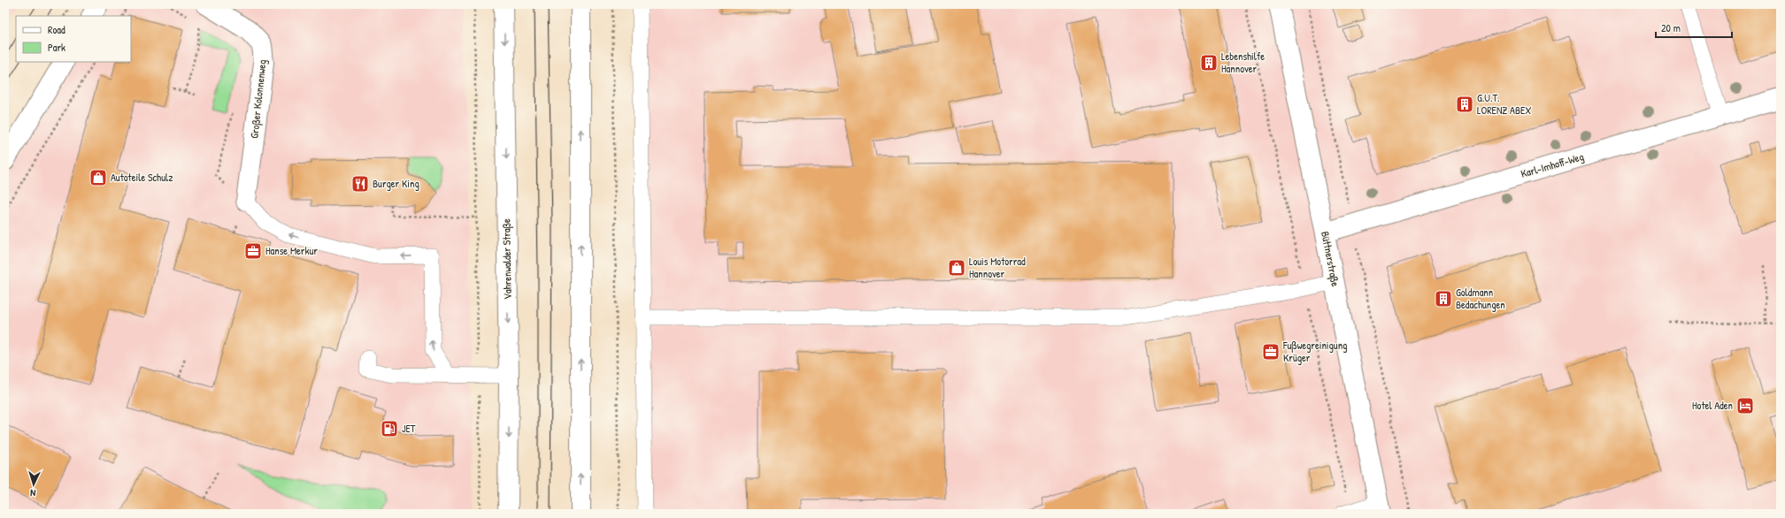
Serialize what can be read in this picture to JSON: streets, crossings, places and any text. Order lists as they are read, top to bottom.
{
  "streets": {
    "street": [
      "Großer Kolonnenweg",
      "Karl-Imhoff-Weg",
      "Vahrenwalder Straße",
      "Büttnerstraße"
    ]
  },
  "crossings": [
    ["Karl-Imhoff-Weg", "Büttnerstraße"]
  ],
  "places": {
    "building": ["Lebenshilfe Hannover", "G.U.T. LORENZ ABEX", "Goldmann Bedachungen"],
    "shop": ["Autoteile Schulz", "Louis Motorrad Hannover"],
    "restaurant": ["Burger King"],
    "office": ["Hanse Merkur", "Fußwegreinigung Krüger"],
    "hotel": ["Hotel Aden"],
    "fuel station": ["JET"]
  },
  "legend": ["Road", "Park"],
  "scale_bar": "20 m",
  "north": "bottom"
}
